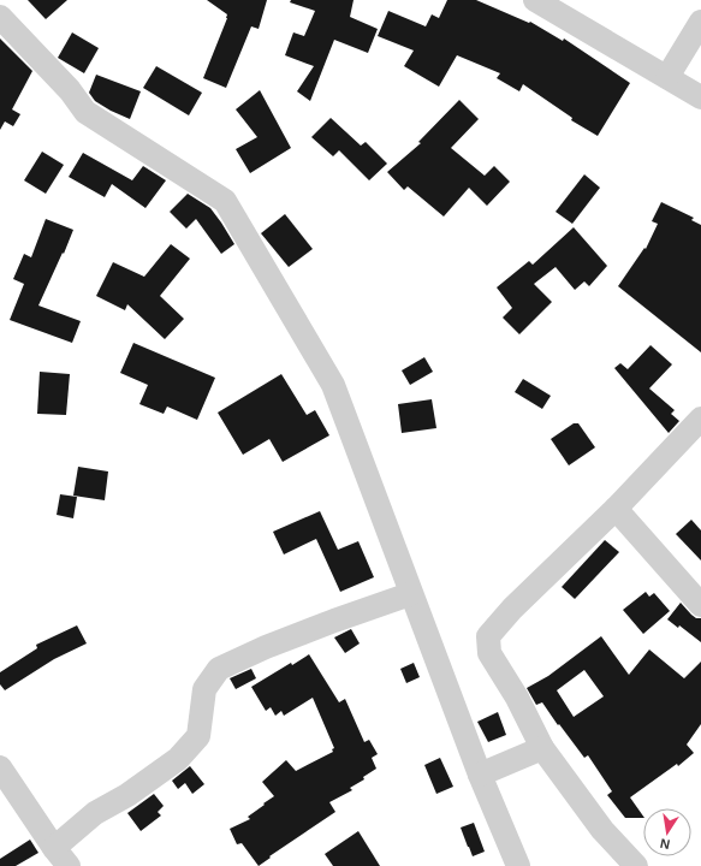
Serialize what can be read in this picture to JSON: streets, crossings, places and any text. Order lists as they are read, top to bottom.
{
  "north": "bottom"
}
